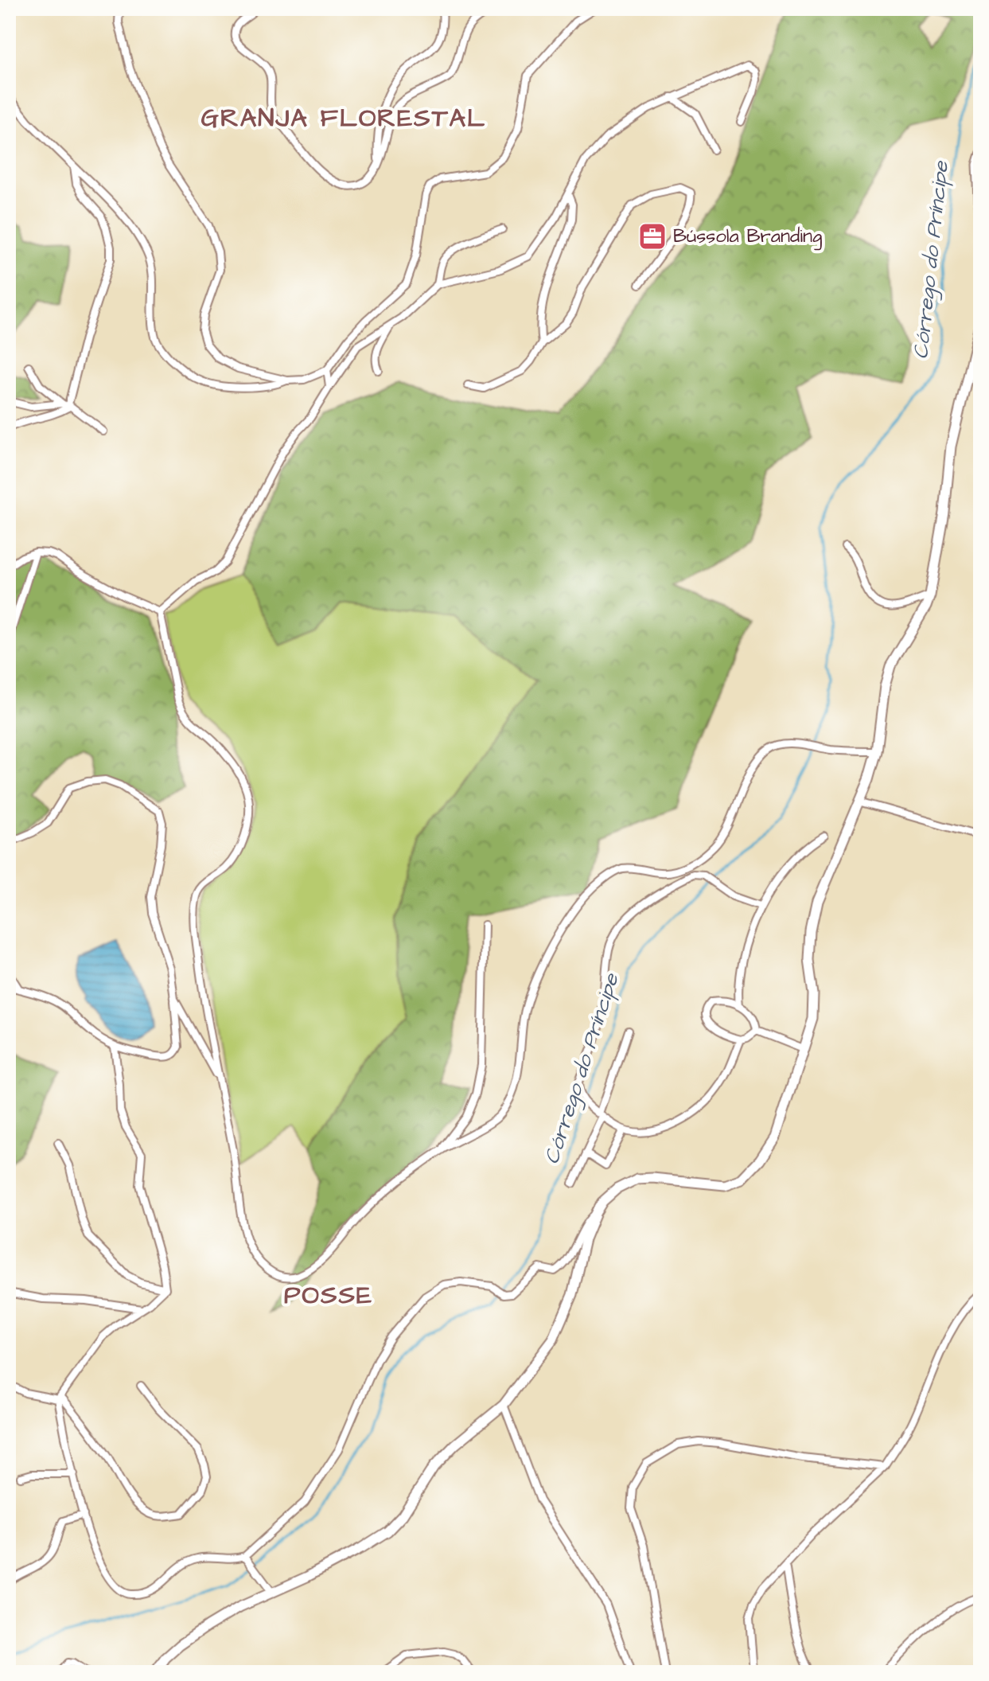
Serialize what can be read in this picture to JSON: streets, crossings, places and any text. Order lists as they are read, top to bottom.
{
  "districts": ["GRANJA FLORESTAL", "POSSE"],
  "water": ["Córrego do Príncipe"],
  "places": {
    "office": ["Bússola Branding"]
  }
}
